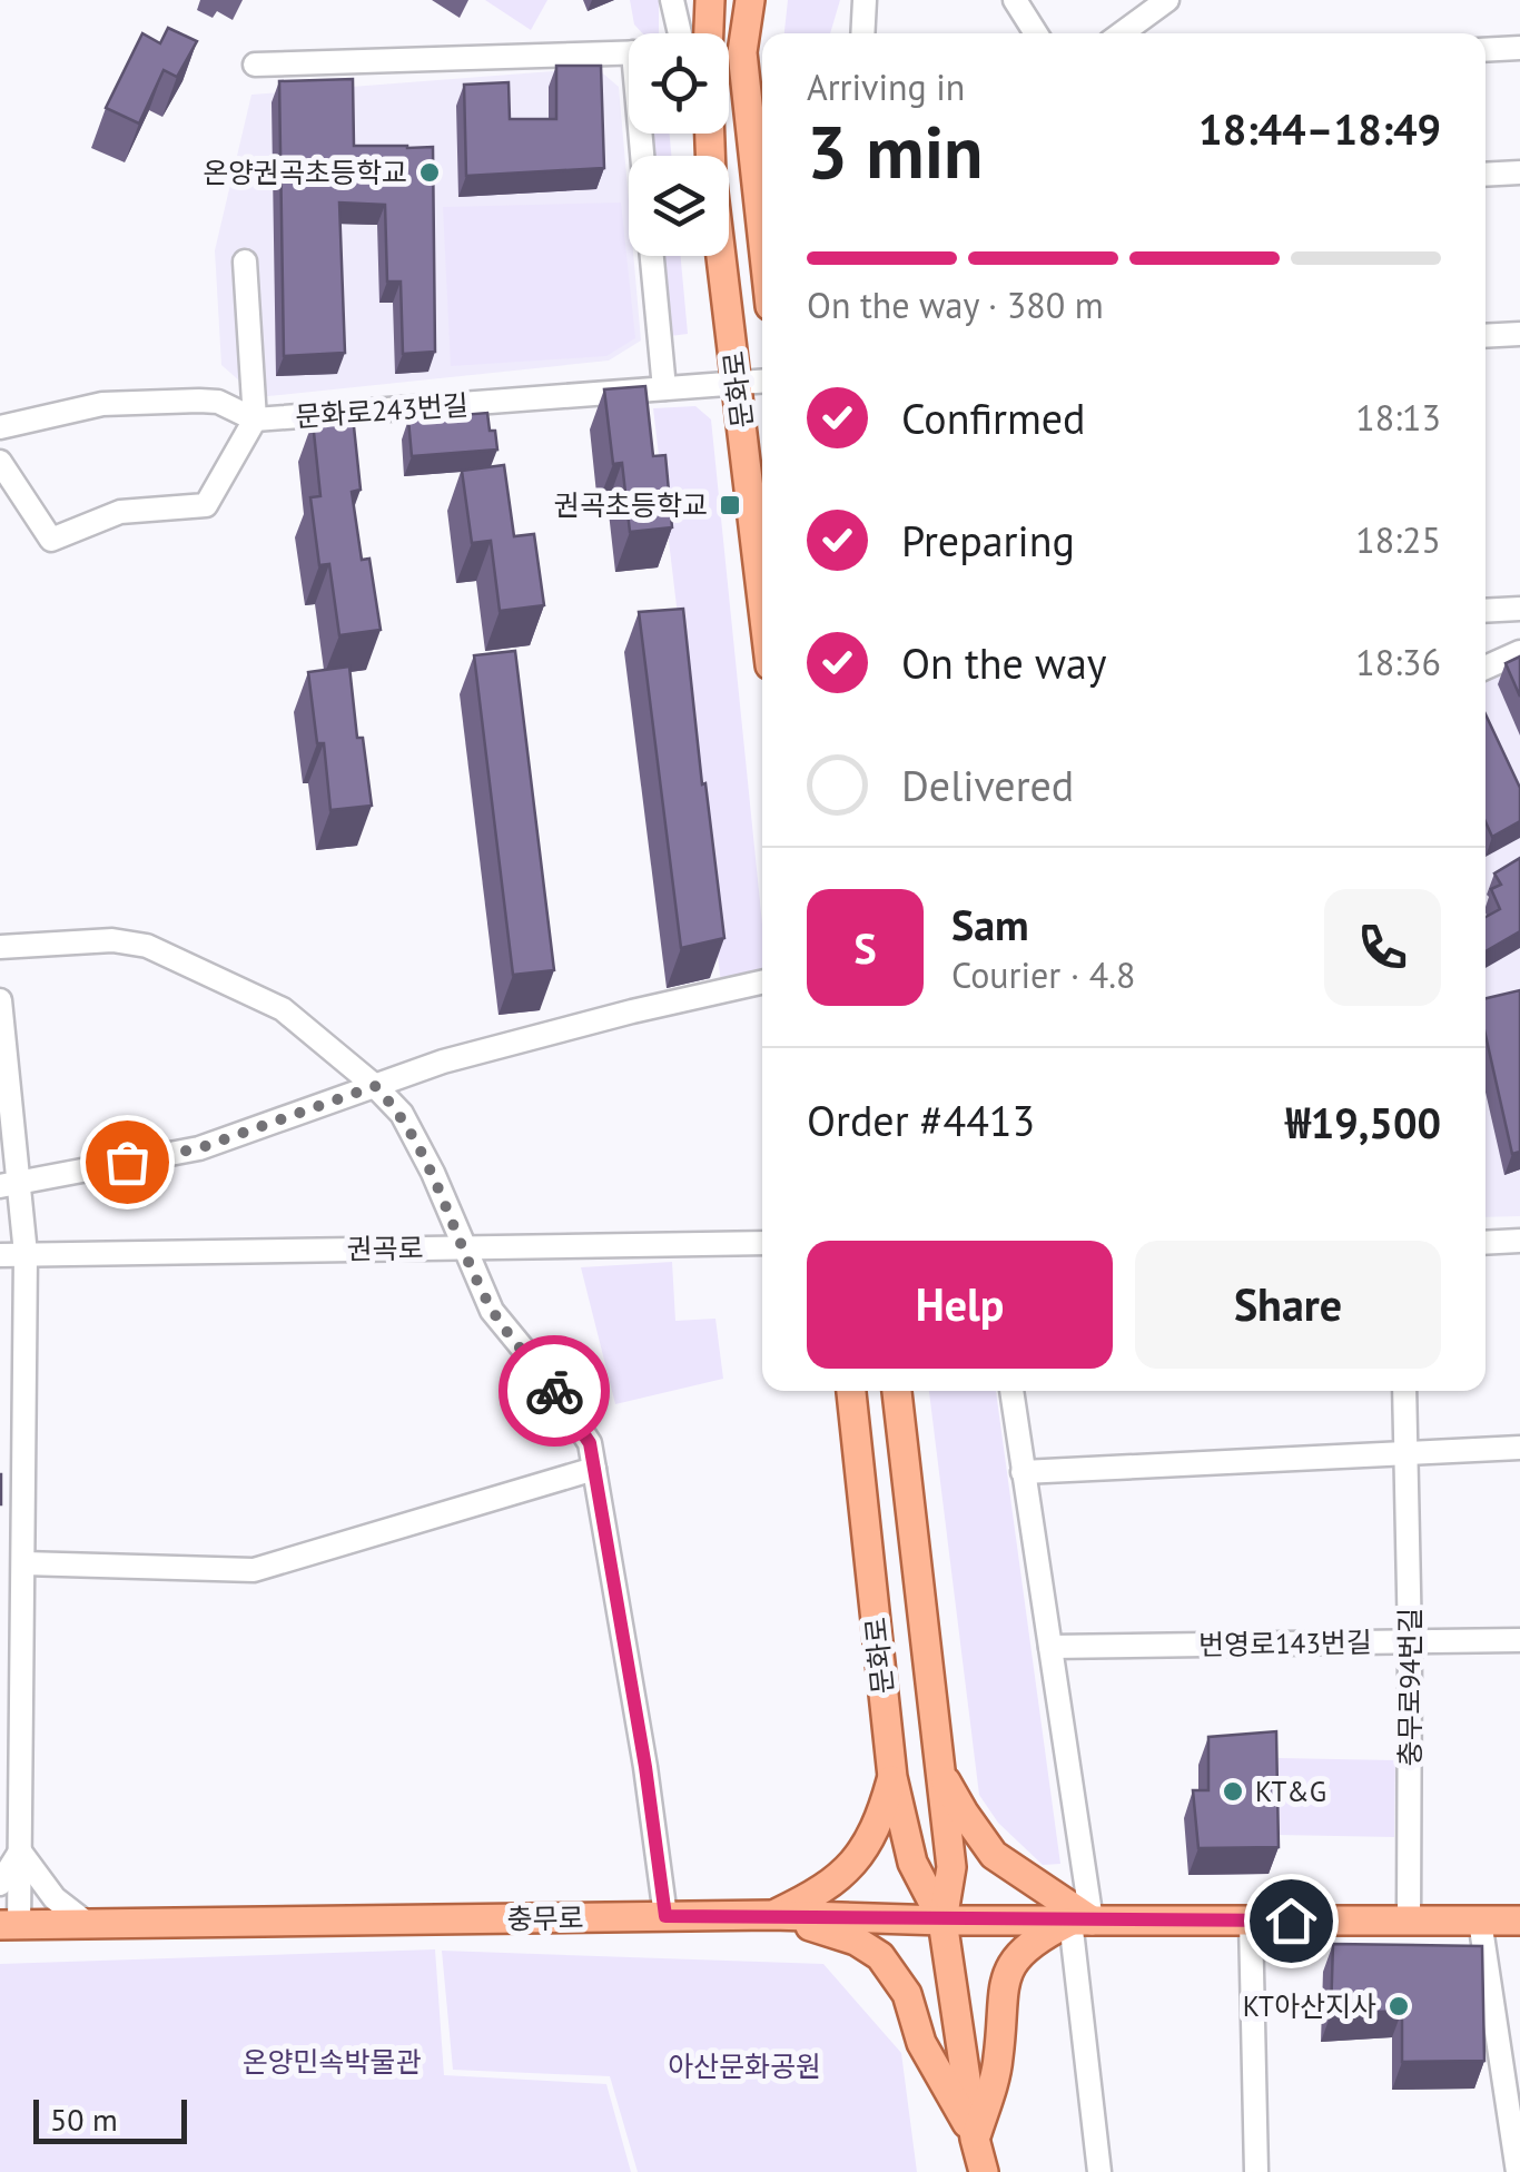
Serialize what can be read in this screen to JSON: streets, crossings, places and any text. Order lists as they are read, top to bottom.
{
  "streets": {
    "main road": ["문화로", "충무로"],
    "street": [
      "문화로243번길",
      "권곡로",
      "번영로143번길",
      "충무로94번길"
    ]
  },
  "crossings": [
    ["문화로", "문화로243번길"],
    ["문화로", "충무로"],
    ["번영로143번길", "충무로94번길"],
    ["충무로94번길", "충무로"]
  ],
  "parks": ["온양민속박물관", "아산문화공원"],
  "places": {
    "other": ["온양권곡초등학교", "KT&G", "KT아산지사"],
    "transit": ["권곡초등학교"]
  },
  "scale_bar": "50 m",
  "page": {
    "heading": ["3 min", "Arriving in", "18:44–18:49"],
    "panel": [
      "Sam",
      "Courier · 4.8",
      "Order #4413",
      "₩19,500"
    ],
    "bar": "On the way · 380 m",
    "list": [
      ["Confirmed", "18:13"],
      ["Preparing", "18:25"],
      ["On the way", "18:36"],
      "Delivered"
    ],
    "round": "S",
    "buttons": ["Help", "Share"],
    "scale": "50 m"
  }
}
